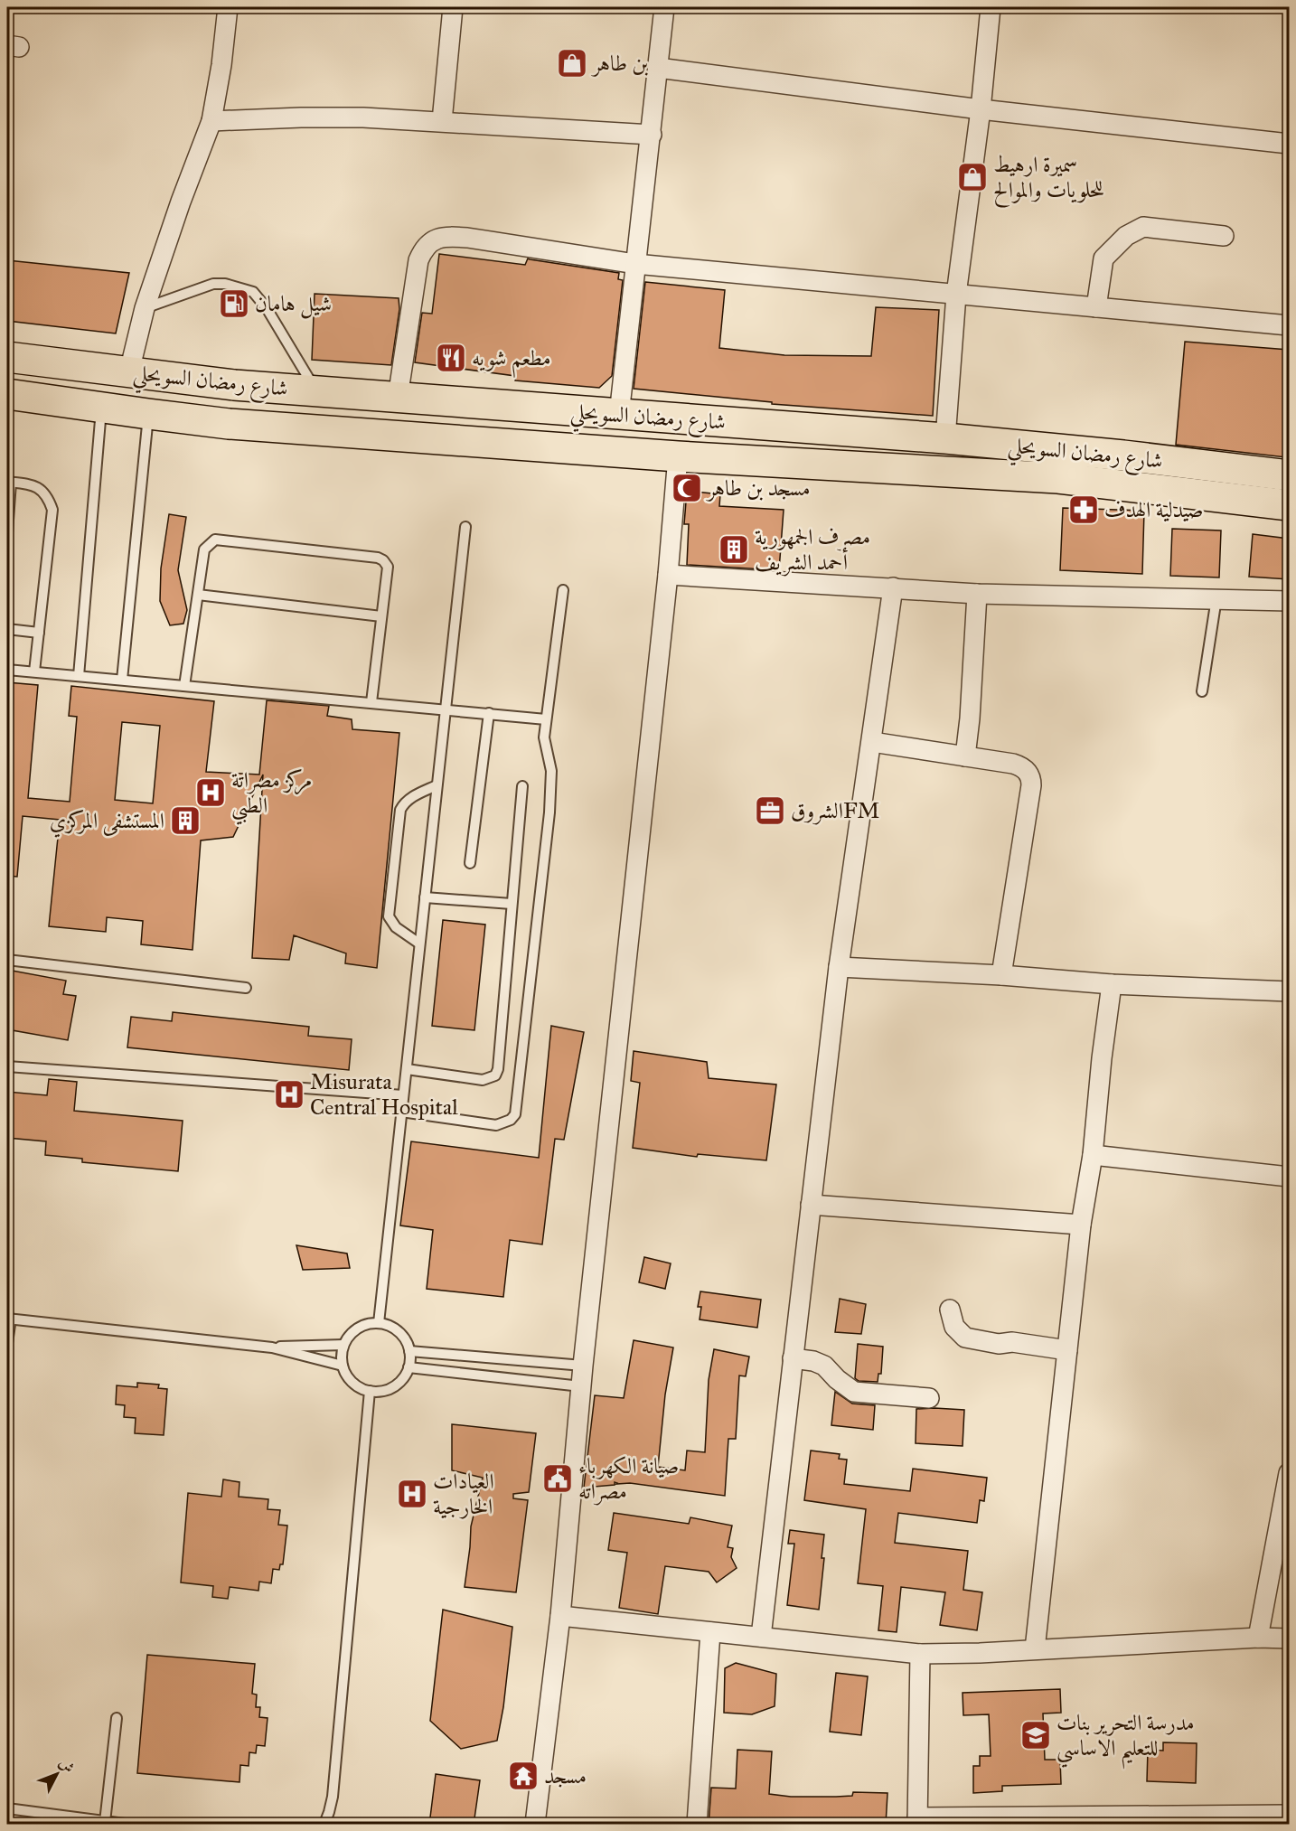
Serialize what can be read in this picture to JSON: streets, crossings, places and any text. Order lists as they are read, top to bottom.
{
  "streets": {
    "main road": ["شارع رمضان السويحلي"]
  },
  "places": {
    "shop": ["بن طاهر", "سميرة ارهيط للحلويات والموالح"],
    "fuel station": ["شيل هامان"],
    "restaurant": ["مطعم شويه"],
    "mosque": ["مسجد بن طاهر"],
    "pharmacy": ["صيدلية الهدف"],
    "building": ["مصرف الجمهورية أحمد الشريف", "المستشفى المركزي"],
    "hospital": ["مركز مصراتة الطبي", "Misurata Central Hospital", "العيادات الخارجية"],
    "office": ["الشروقFM"],
    "public building": ["صيانة الكهرباء مصراته"],
    "school or university": ["مدرسة التحرير بنات للتعليم الاساسي"],
    "temple": ["مسجد"]
  },
  "north": "top right"
}
